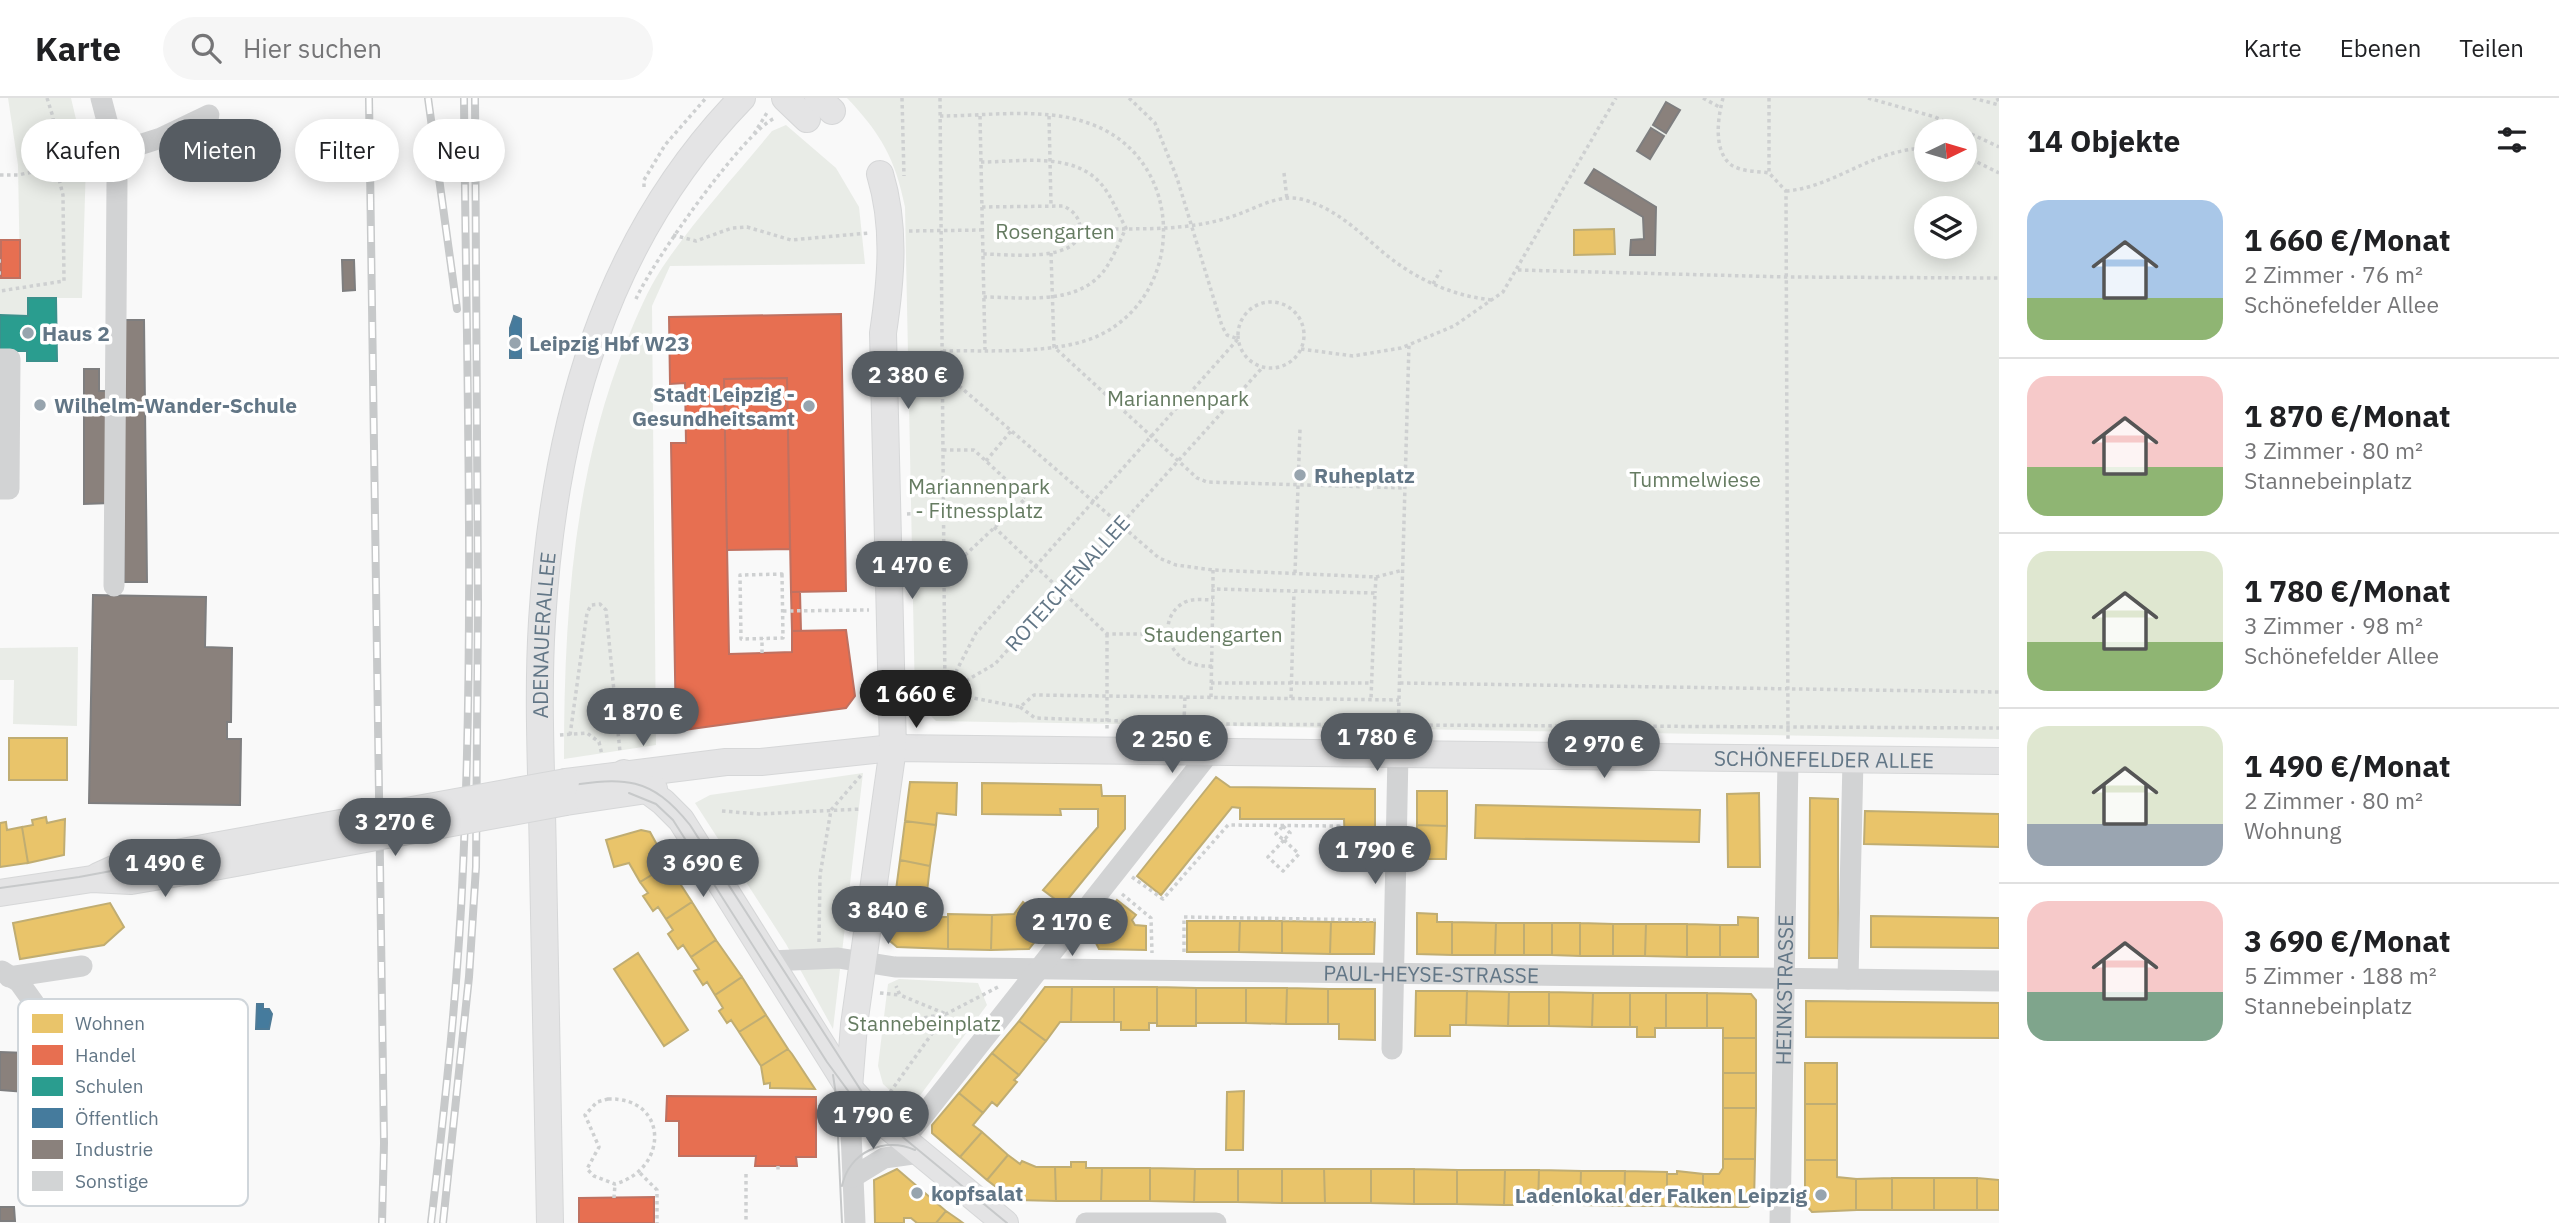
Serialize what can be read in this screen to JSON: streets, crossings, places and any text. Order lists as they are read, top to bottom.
{
  "streets": {
    "main road": ["ADENAUERALLEE", "SCHÖNEFELDER ALLEE"],
    "street": ["PAUL-HEYSE-STRASSE", "HEINKSTRASSE"],
    "path": ["ROTEICHENALLEE"]
  },
  "crossings": [
    ["SCHÖNEFELDER ALLEE", "HEINKSTRASSE"],
    ["PAUL-HEYSE-STRASSE", "HEINKSTRASSE"]
  ],
  "parks": [
    "Rosengarten",
    "Mariannenpark",
    "Tummelwiese",
    "Mariannenpark - Fitnessplatz",
    "Staudengarten",
    "Stannebeinplatz"
  ],
  "places": [
    "Haus 2",
    "Leipzig Hbf W23",
    "Wilhelm-Wander-Schule",
    "Stadt Leipzig - Gesundheitsamt",
    "Ruheplatz",
    "kopfsalat",
    "Ladenlokal der Falken Leipzig"
  ],
  "legend": [
    "Wohnen",
    "Handel",
    "Schulen",
    "Öffentlich",
    "Industrie",
    "Sonstige"
  ],
  "north": "right",
  "page": {
    "header": "Karte",
    "search": "Hier suchen",
    "nav": ["Karte", "Ebenen", "Teilen"],
    "heading": "14 Objekte",
    "chip": [
      "Kaufen",
      "Mieten",
      "Filter",
      "Neu"
    ],
    "list": [
      {
        "name": "1 660 €/Monat",
        "note": "2 Zimmer · 76 m² · Schönefelder Allee"
      },
      {
        "name": "1 870 €/Monat",
        "note": "3 Zimmer · 80 m² · Stannebeinplatz"
      },
      {
        "name": "1 780 €/Monat",
        "note": "3 Zimmer · 98 m² · Schönefelder Allee"
      },
      {
        "name": "1 490 €/Monat",
        "note": "2 Zimmer · 80 m² · Wohnung"
      },
      {
        "name": "3 690 €/Monat",
        "note": "5 Zimmer · 188 m² · Stannebeinplatz"
      }
    ],
    "price": [
      "2 380 €",
      "1 470 €",
      "1 660 €",
      "1 870 €",
      "1 780 €",
      "2 250 €",
      "2 970 €",
      "3 270 €",
      "1 790 €",
      "1 490 €",
      "3 690 €",
      "3 840 €",
      "2 170 €",
      "1 790 €"
    ]
  }
}
